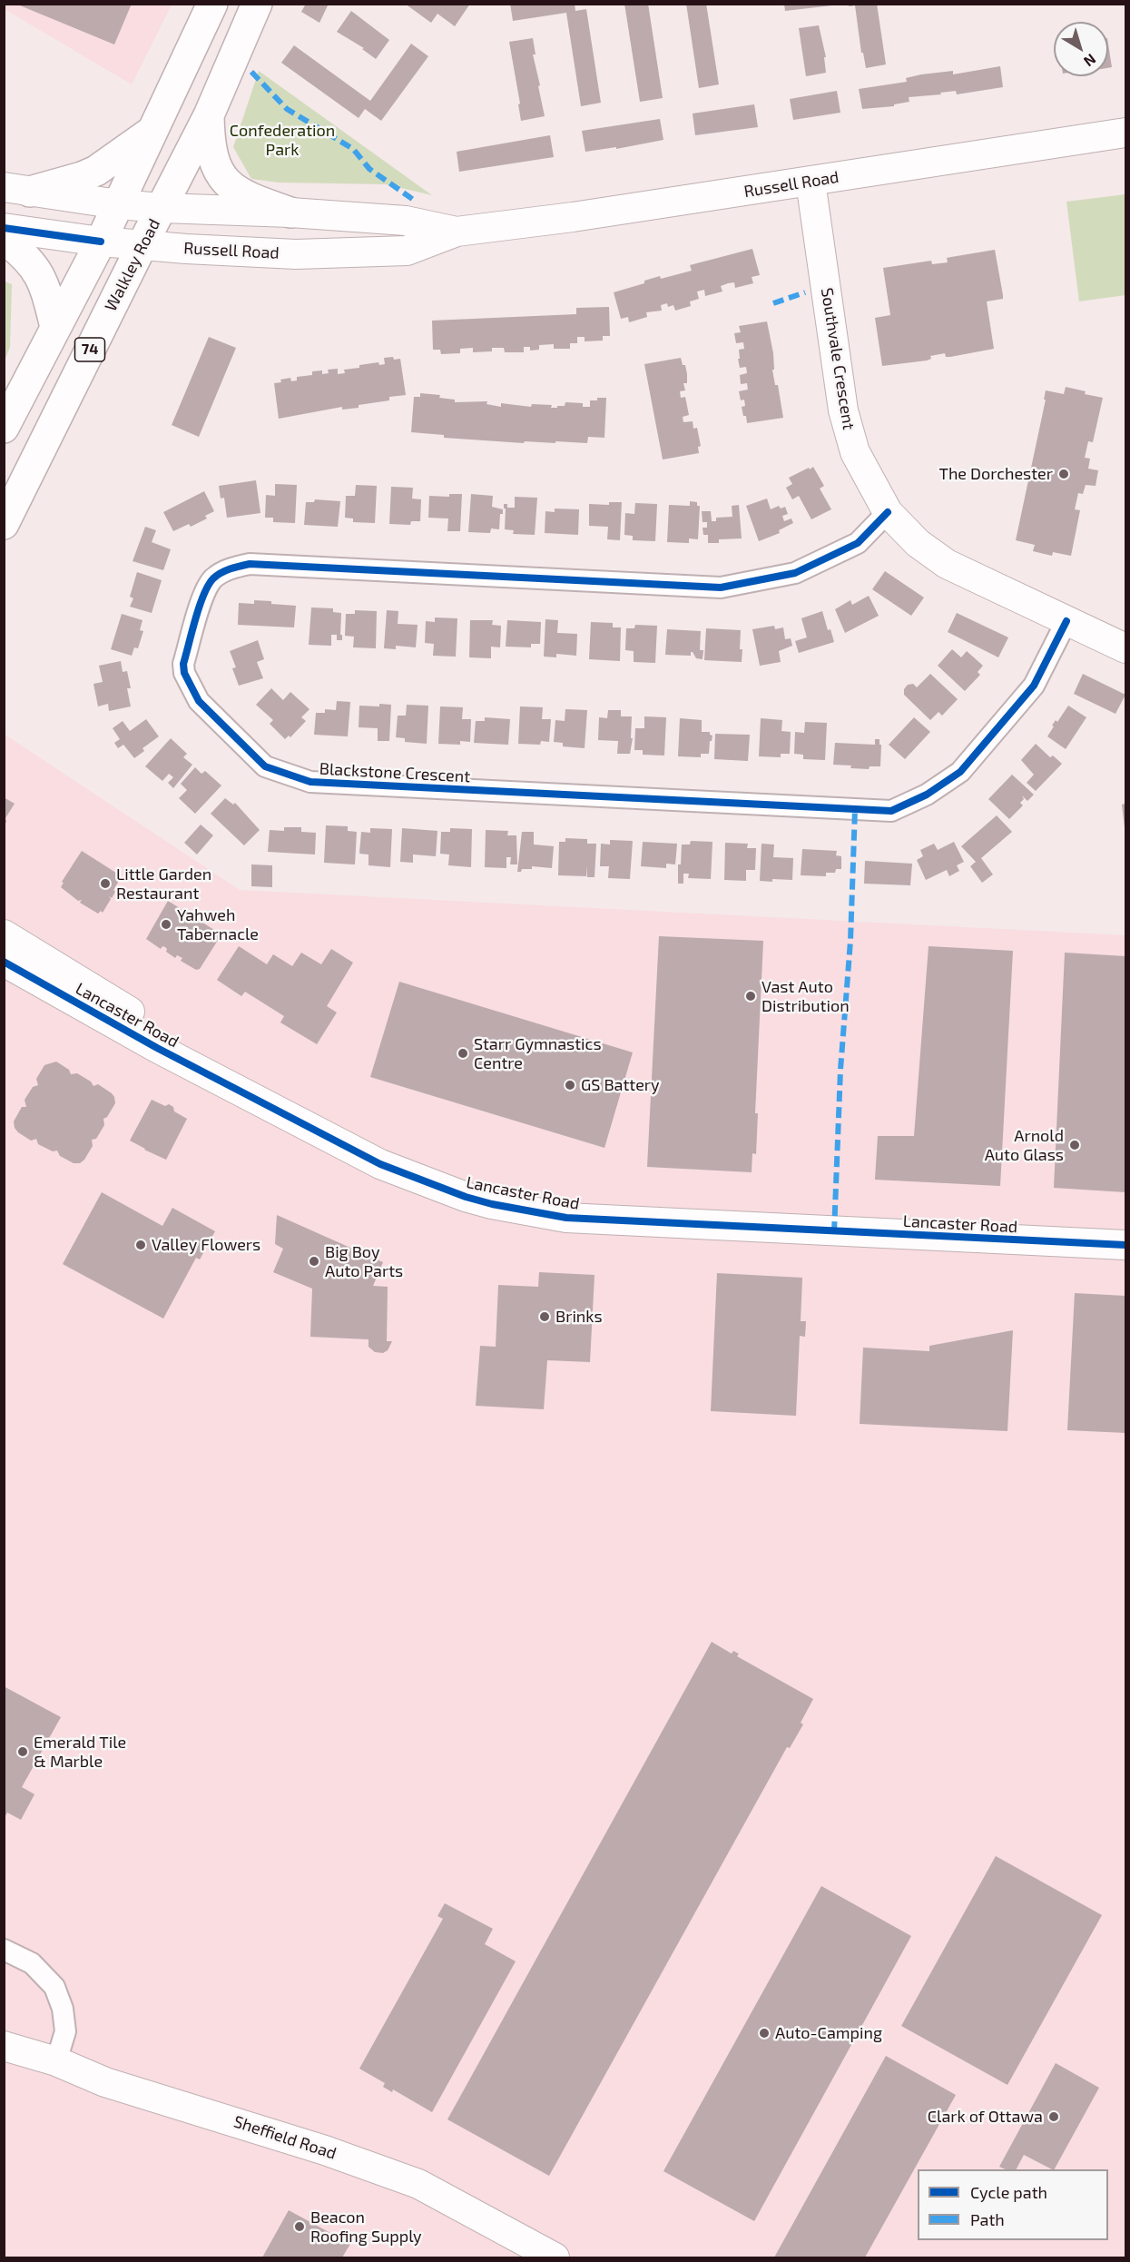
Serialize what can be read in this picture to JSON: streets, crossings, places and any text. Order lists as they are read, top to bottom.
{
  "streets": {
    "main road": ["Walkley Road", "74"],
    "street": [
      "Russell Road",
      "Southvale Crescent",
      "Blackstone Crescent",
      "Lancaster Road",
      "Sheffield Road"
    ]
  },
  "crossings": [
    ["Russell Road", "Walkley Road"],
    ["Russell Road", "74"],
    ["Russell Road", "Southvale Crescent"],
    ["Southvale Crescent", "Blackstone Crescent"]
  ],
  "parks": ["Confederation Park"],
  "places": [
    "The Dorchester",
    "Little Garden Restaurant",
    "Yahweh Tabernacle",
    "Vast Auto Distribution",
    "Starr Gymnastics Centre",
    "GS Battery",
    "Arnold Auto Glass",
    "Valley Flowers",
    "Big Boy Auto Parts",
    "Brinks",
    "Emerald Tile & Marble",
    "Auto-Camping",
    "Clark of Ottawa",
    "Beacon Roofing Supply"
  ],
  "legend": ["Cycle path", "Path"],
  "north": "bottom right"
}
